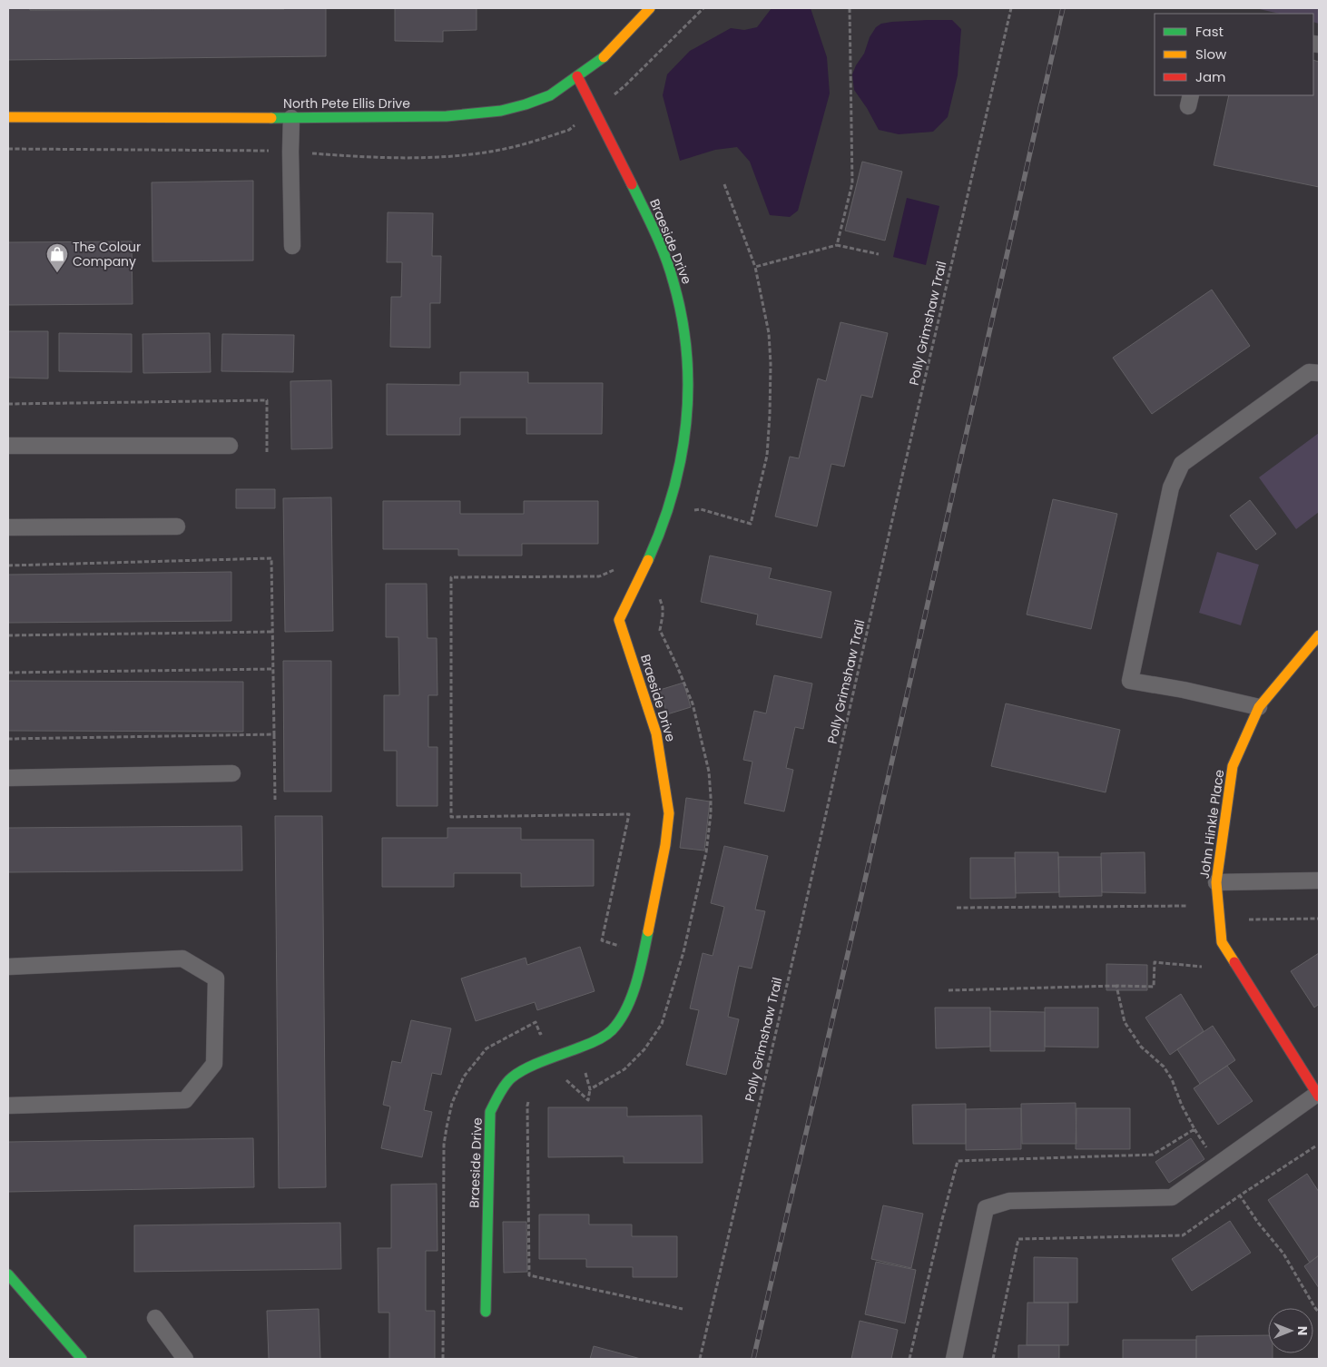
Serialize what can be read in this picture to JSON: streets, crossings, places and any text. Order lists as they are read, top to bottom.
{
  "streets": {
    "street": ["North Pete Ellis Drive", "Braeside Drive", "John Hinkle Place"],
    "path": ["Polly Grimshaw Trail"]
  },
  "crossings": [
    ["North Pete Ellis Drive", "Braeside Drive"]
  ],
  "places": {
    "shop": ["The Colour Company"]
  },
  "legend": ["Fast", "Slow", "Jam"],
  "north": "right"
}
